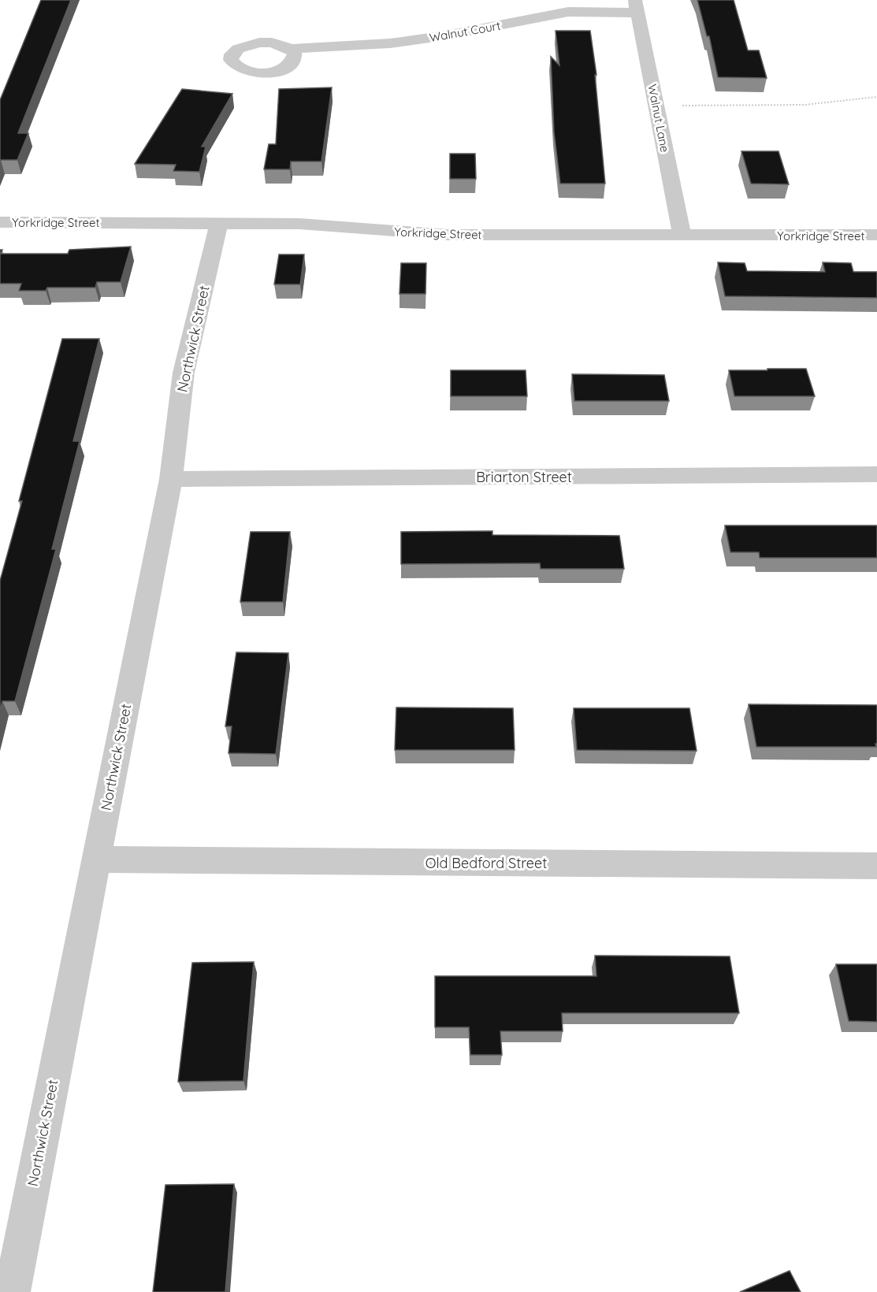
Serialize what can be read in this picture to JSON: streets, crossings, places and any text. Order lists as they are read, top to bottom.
{
  "streets": {
    "street": [
      "Walnut Court",
      "Walnut Lane",
      "Yorkridge Street",
      "Northwick Street",
      "Briarton Street",
      "Old Bedford Street"
    ]
  },
  "crossings": [
    ["Walnut Court", "Walnut Lane"],
    ["Walnut Lane", "Yorkridge Street"],
    ["Yorkridge Street", "Northwick Street"],
    ["Northwick Street", "Briarton Street"],
    ["Northwick Street", "Old Bedford Street"]
  ]
}
